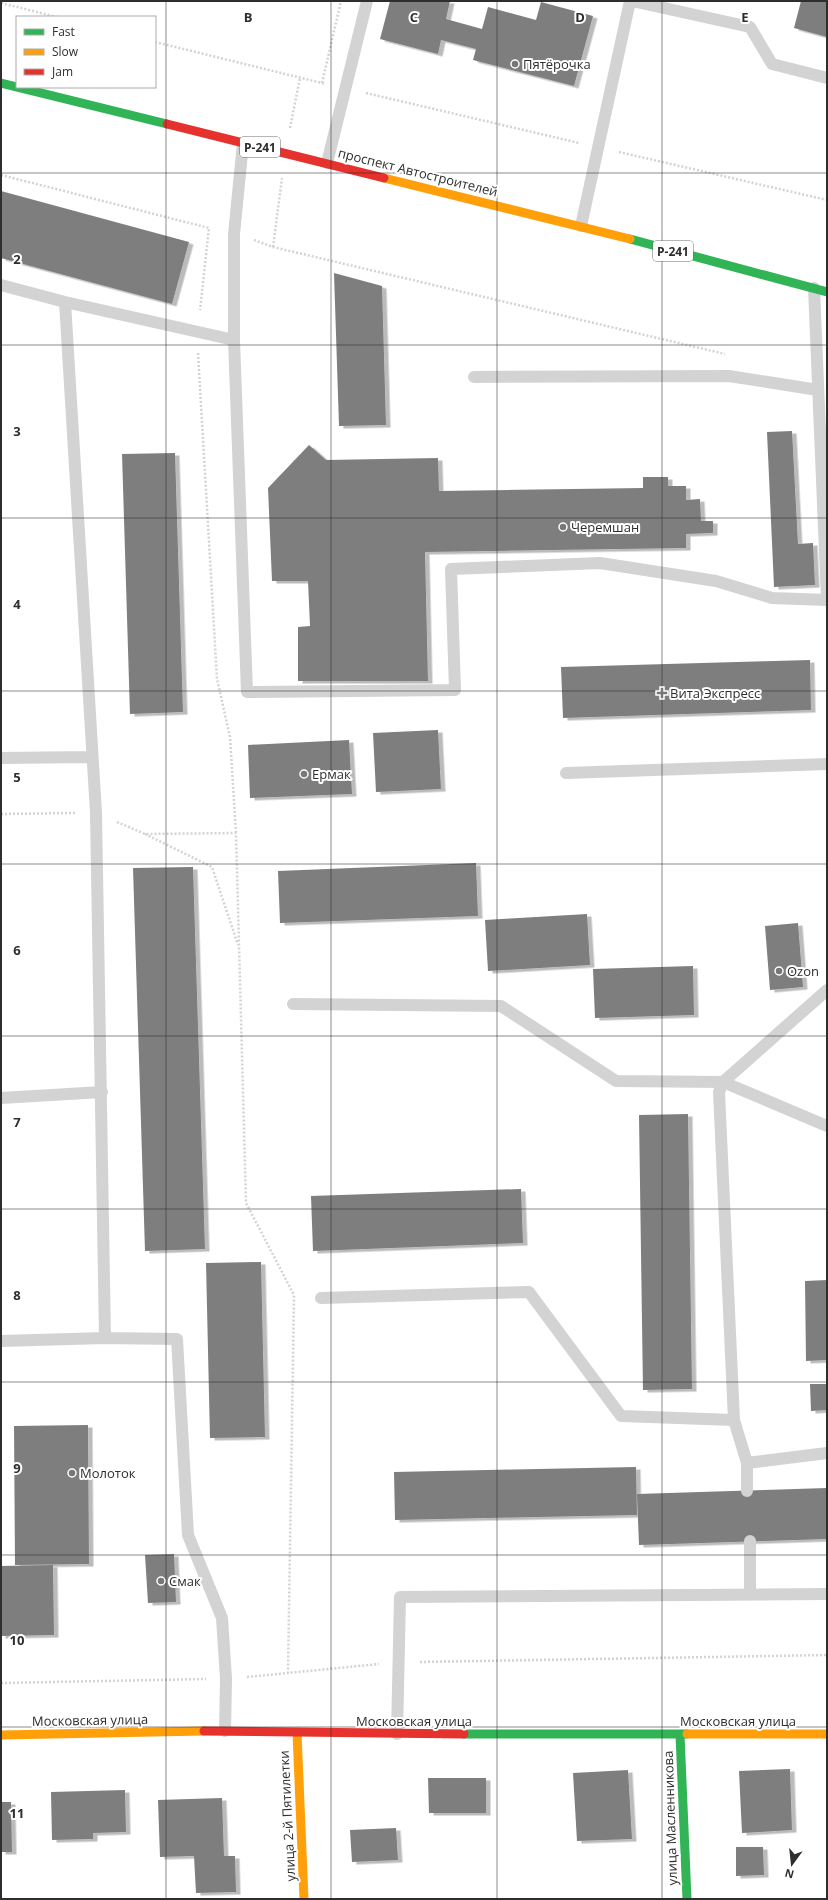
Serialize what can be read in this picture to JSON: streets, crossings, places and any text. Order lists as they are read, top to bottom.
{
  "streets": {
    "main road": [
      "Р-241",
      "проспект Автостроителей",
      "Московская улица",
      "улица 2-й Пятилетки",
      "улица Масленникова"
    ]
  },
  "crossings": [
    ["Московская улица", "улица 2-й Пятилетки"],
    ["Московская улица", "улица Масленникова"]
  ],
  "places": {
    "other": [
      "Пятёрочка",
      "Черемшан",
      "Ермак",
      "Ozon",
      "Молоток",
      "Смак"
    ],
    "health": ["Вита Экспресс"]
  },
  "legend": ["Fast", "Slow", "Jam"],
  "north": "bottom",
  "grid": {
    "columns": [
      "B",
      "C",
      "D",
      "E"
    ],
    "rows": [
      "2",
      "3",
      "4",
      "5",
      "6",
      "7",
      "8",
      "9",
      "10",
      "11"
    ]
  }
}
